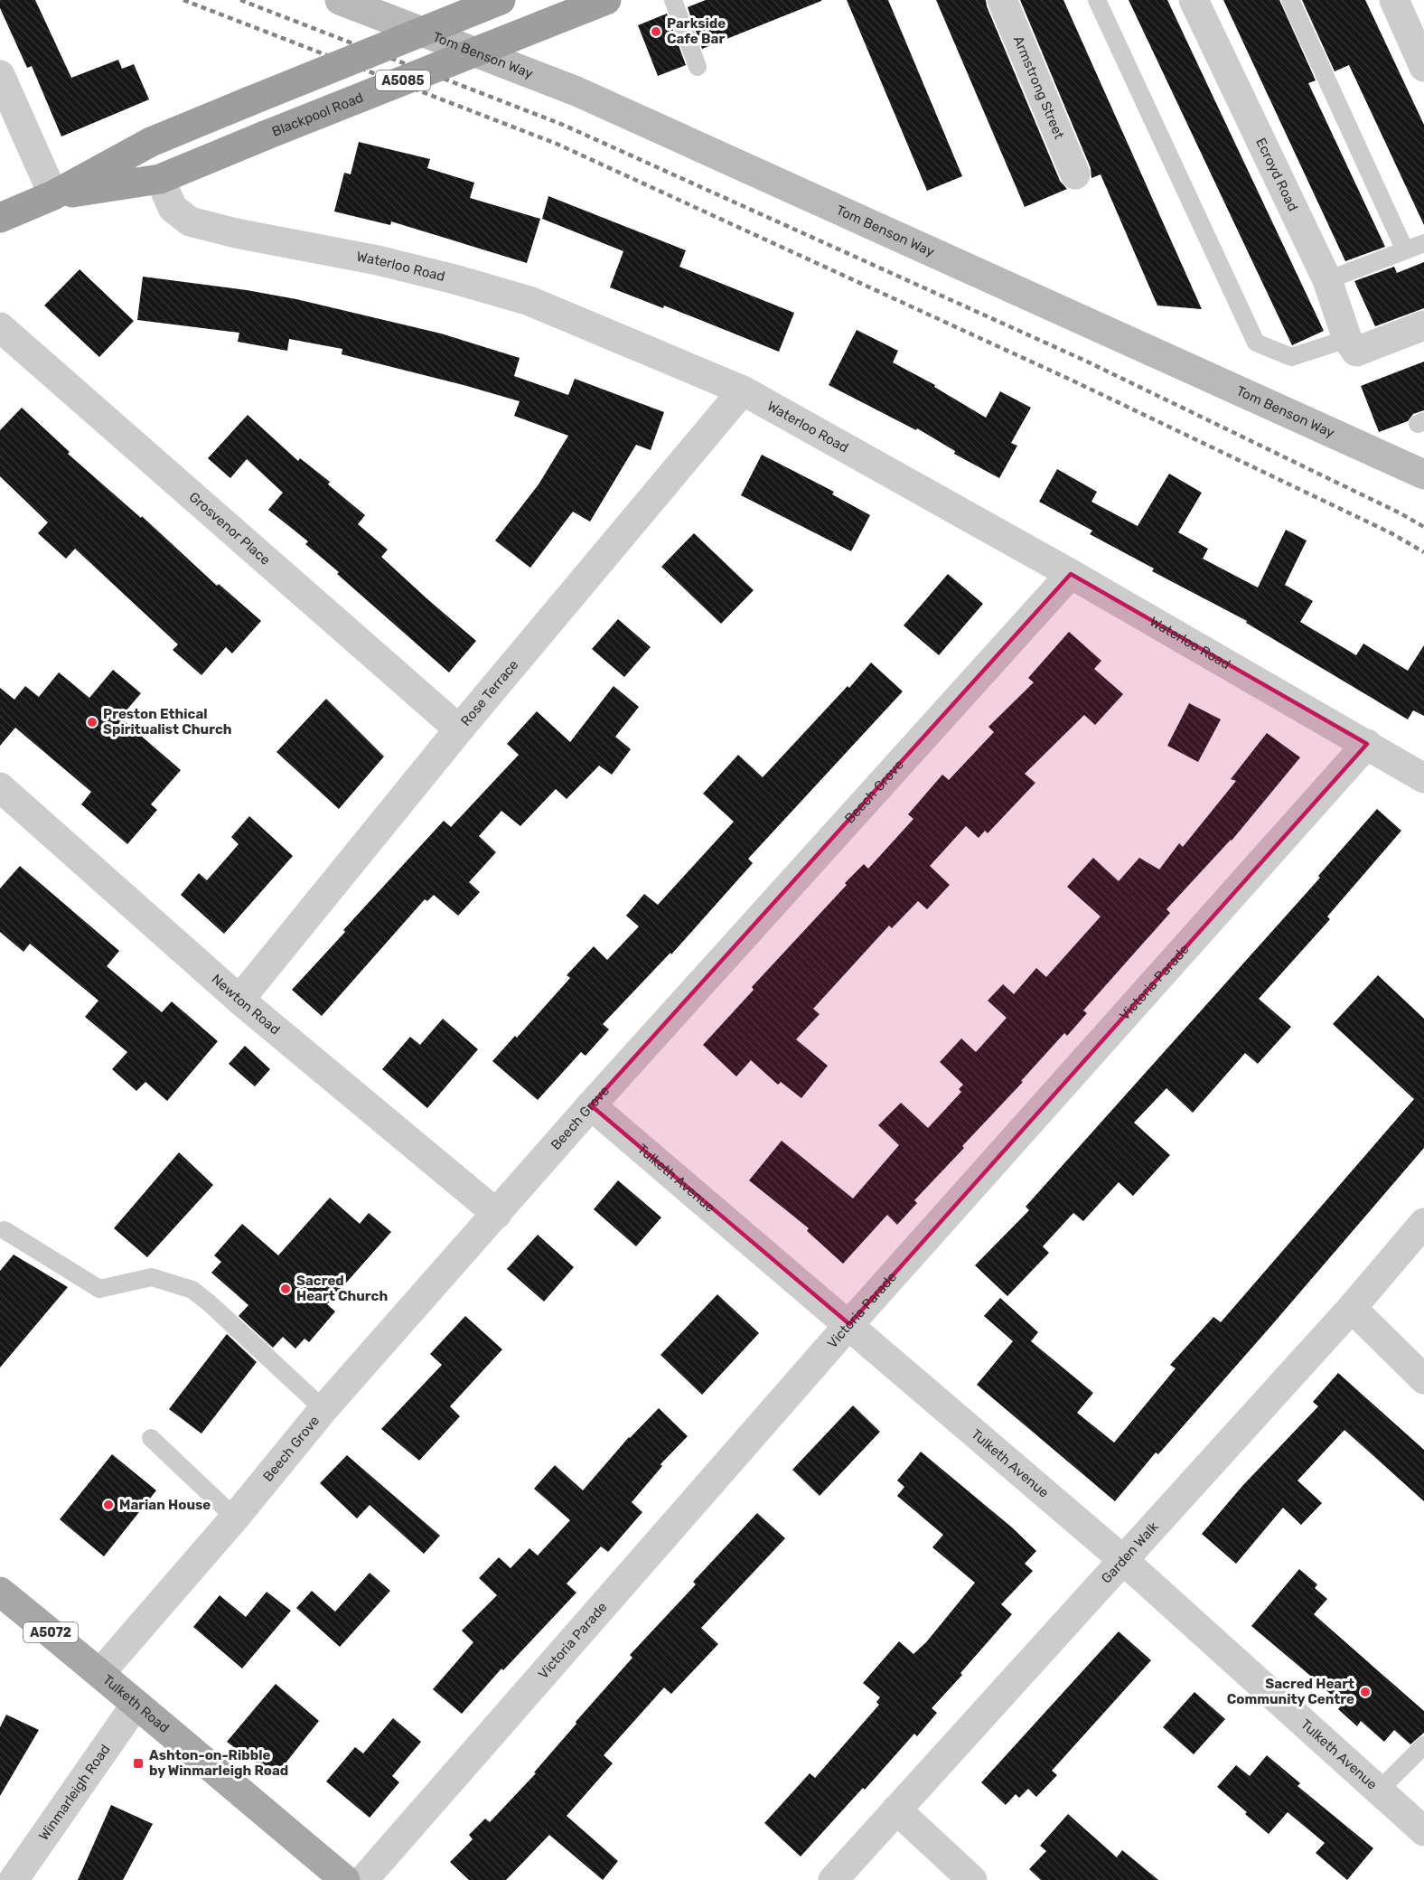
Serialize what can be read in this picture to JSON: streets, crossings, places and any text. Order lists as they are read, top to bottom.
{
  "streets": {
    "highway": ["A5085", "Blackpool Road"],
    "main road": ["Tom Benson Way", "A5072", "Tulketh Road"],
    "street": [
      "Armstrong Street",
      "Ecroyd Road",
      "Waterloo Road",
      "Grosvenor Place",
      "Rose Terrace",
      "Beech Grove",
      "Victoria Parade",
      "Newton Road",
      "Tulketh Avenue",
      "Garden Walk",
      "Winmarleigh Road"
    ]
  },
  "crossings": [
    ["Blackpool Road", "Waterloo Road"],
    ["Waterloo Road", "Rose Terrace"],
    ["Waterloo Road", "Beech Grove"],
    ["Waterloo Road", "Victoria Parade"],
    ["Grosvenor Place", "Rose Terrace"],
    ["Rose Terrace", "Newton Road"],
    ["Beech Grove", "Newton Road"],
    ["Beech Grove", "Tulketh Avenue"],
    ["Beech Grove", "Tulketh Road"],
    ["Victoria Parade", "Tulketh Avenue"],
    ["Tulketh Avenue", "Garden Walk"],
    ["Tulketh Road", "Winmarleigh Road"]
  ],
  "places": {
    "other": [
      "Parkside Cafe Bar",
      "Preston Ethical Spiritualist Church",
      "Sacred Heart Church",
      "Marian House",
      "Sacred Heart Community Centre"
    ],
    "transit": ["Ashton-on-Ribble by Winmarleigh Road"]
  }
}
